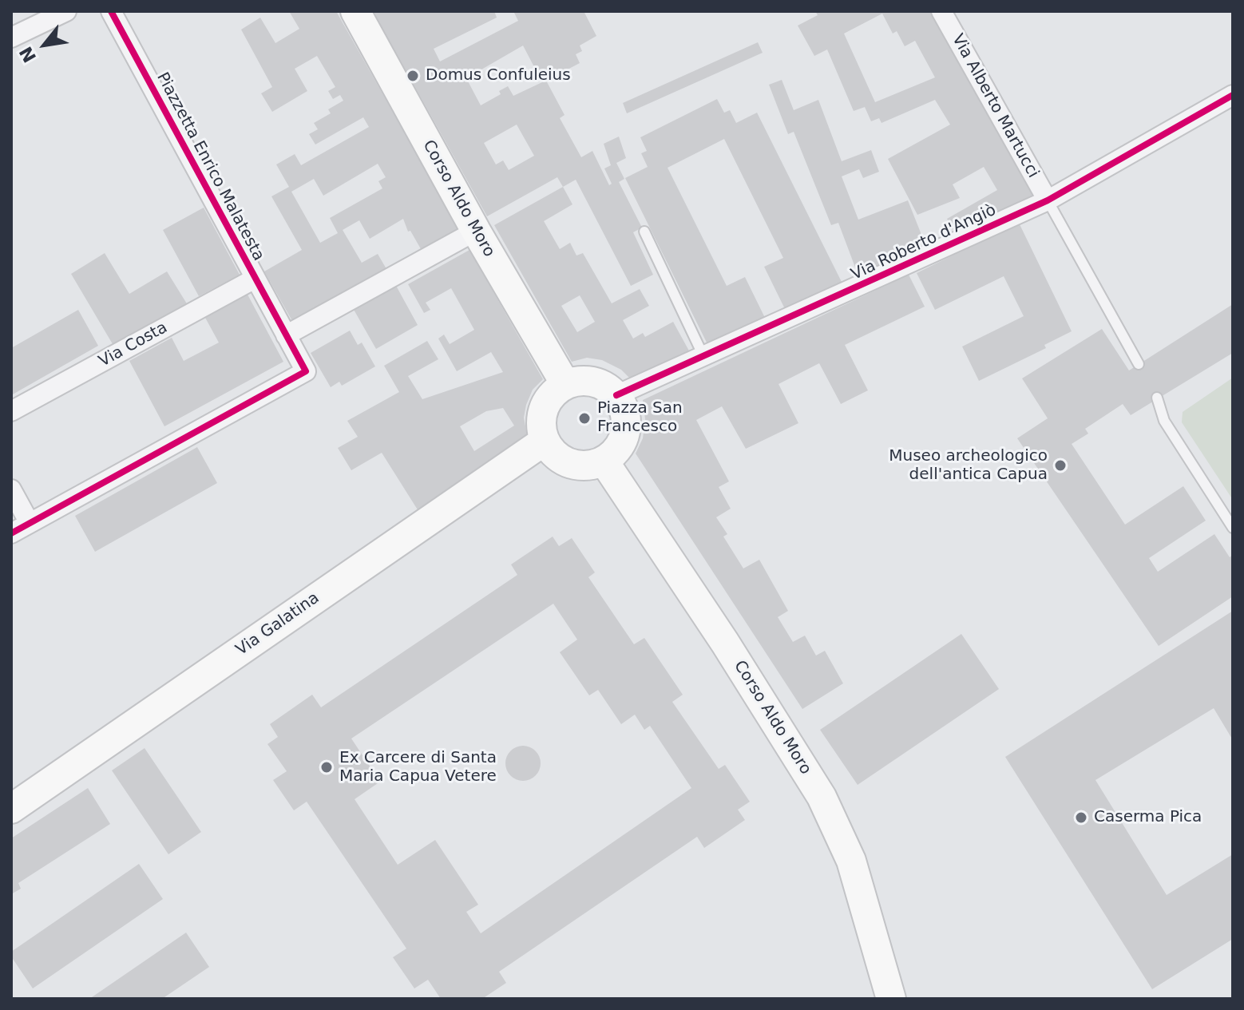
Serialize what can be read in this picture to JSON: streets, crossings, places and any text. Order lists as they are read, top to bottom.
{
  "streets": {
    "main road": ["Corso Aldo Moro", "Via Galatina"],
    "street": [
      "Via Alberto Martucci",
      "Piazzetta Enrico Malatesta",
      "Via Roberto d'Angiò",
      "Via Costa"
    ]
  },
  "crossings": [
    ["Via Alberto Martucci", "Via Roberto d'Angiò"],
    ["Piazzetta Enrico Malatesta", "Via Costa"],
    ["Corso Aldo Moro", "Via Roberto d'Angiò"],
    ["Corso Aldo Moro", "Via Galatina"],
    ["Via Roberto d'Angiò", "Via Galatina"]
  ],
  "places": [
    "Domus Confuleius",
    "Piazza San Francesco",
    "Museo archeologico dell'antica Capua",
    "Ex Carcere di Santa Maria Capua Vetere",
    "Caserma Pica"
  ],
  "north": "bottom left"
}
